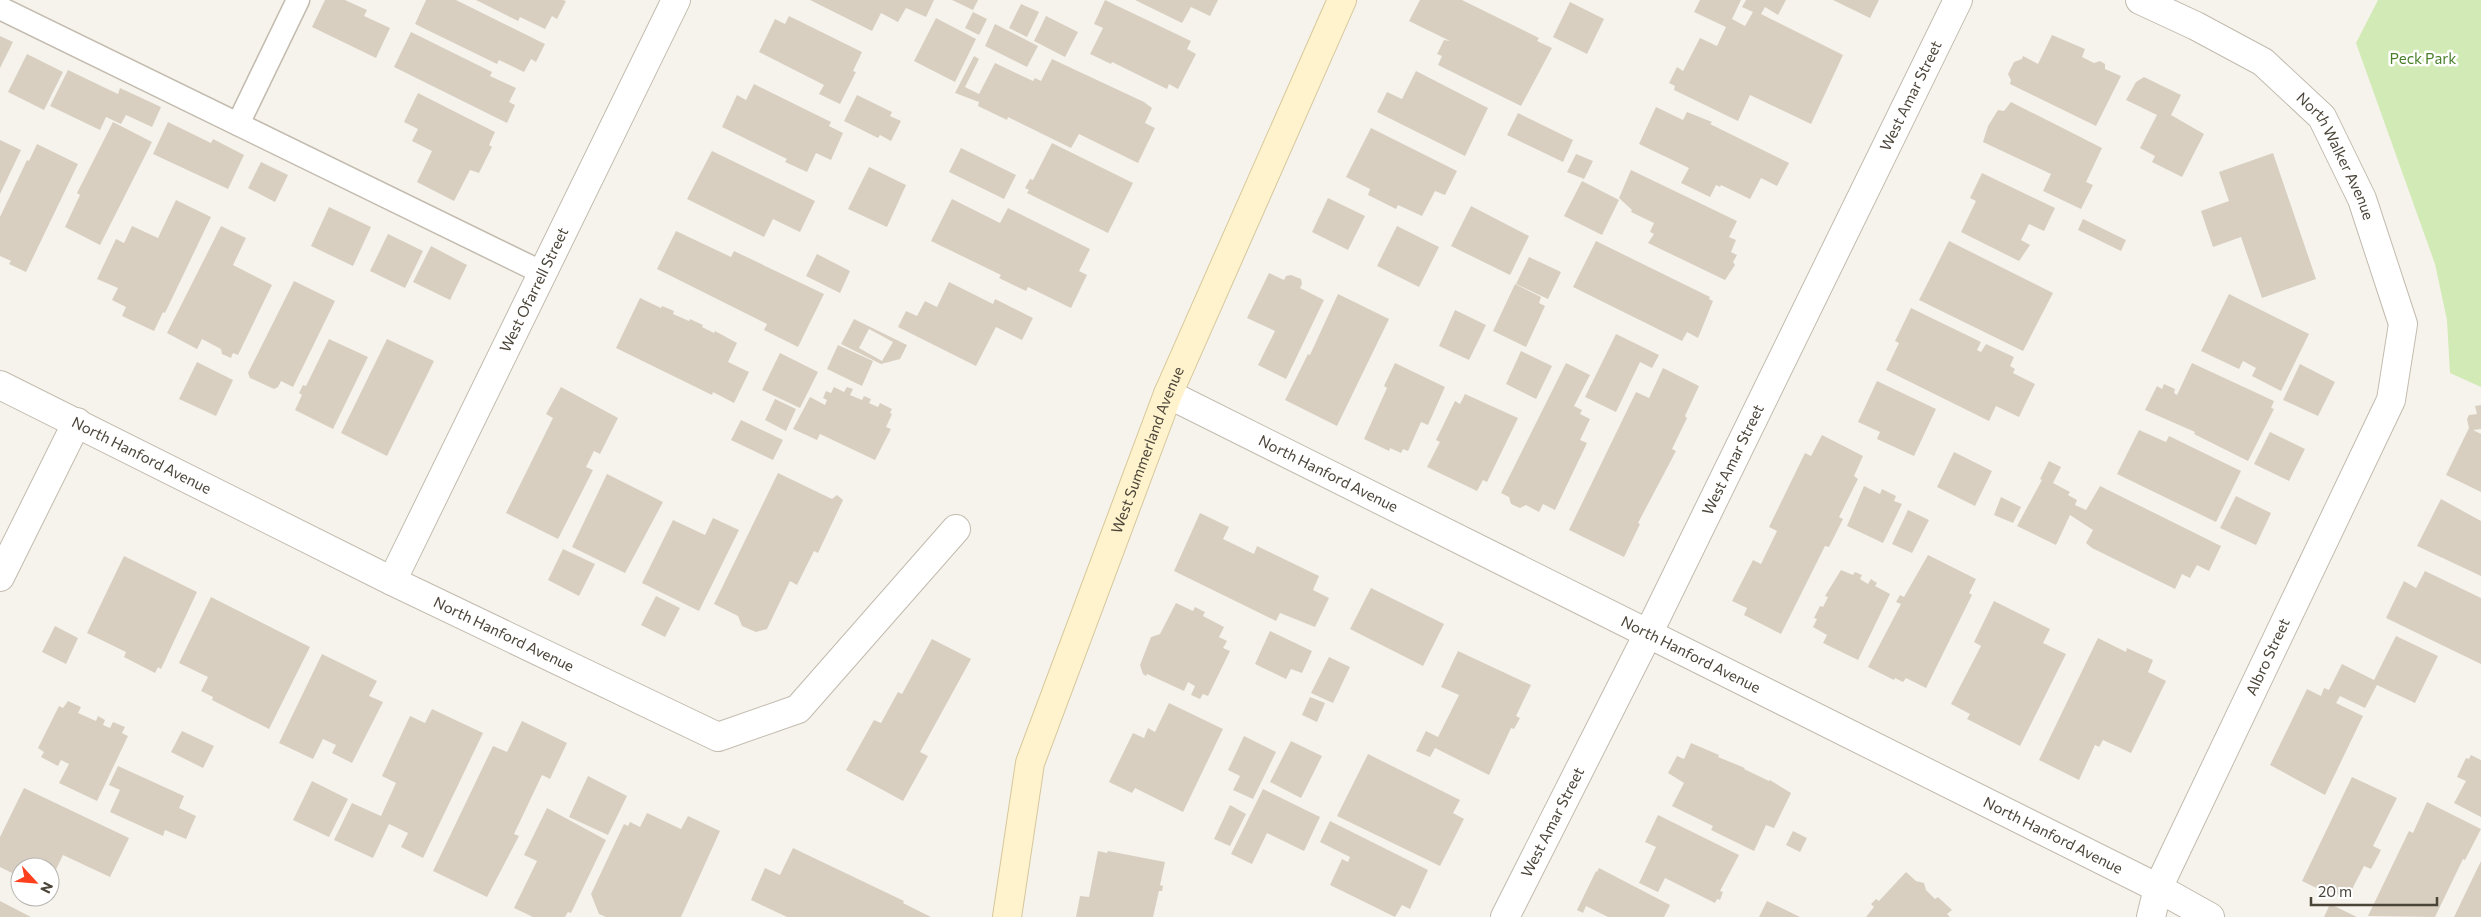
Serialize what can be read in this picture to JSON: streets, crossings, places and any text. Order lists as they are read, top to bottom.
{
  "streets": {
    "main road": ["West Summerland Avenue"],
    "street": [
      "West Amar Street",
      "North Walker Avenue",
      "West Ofarrell Street",
      "North Hanford Avenue",
      "Albro Street"
    ]
  },
  "crossings": [
    ["West Amar Street", "North Hanford Avenue"],
    ["North Walker Avenue", "Albro Street"],
    ["West Ofarrell Street", "North Hanford Avenue"],
    ["West Summerland Avenue", "North Hanford Avenue"],
    ["North Hanford Avenue", "Albro Street"]
  ],
  "parks": ["Peck Park"],
  "scale_bar": "20 m",
  "north": "bottom right"
}
